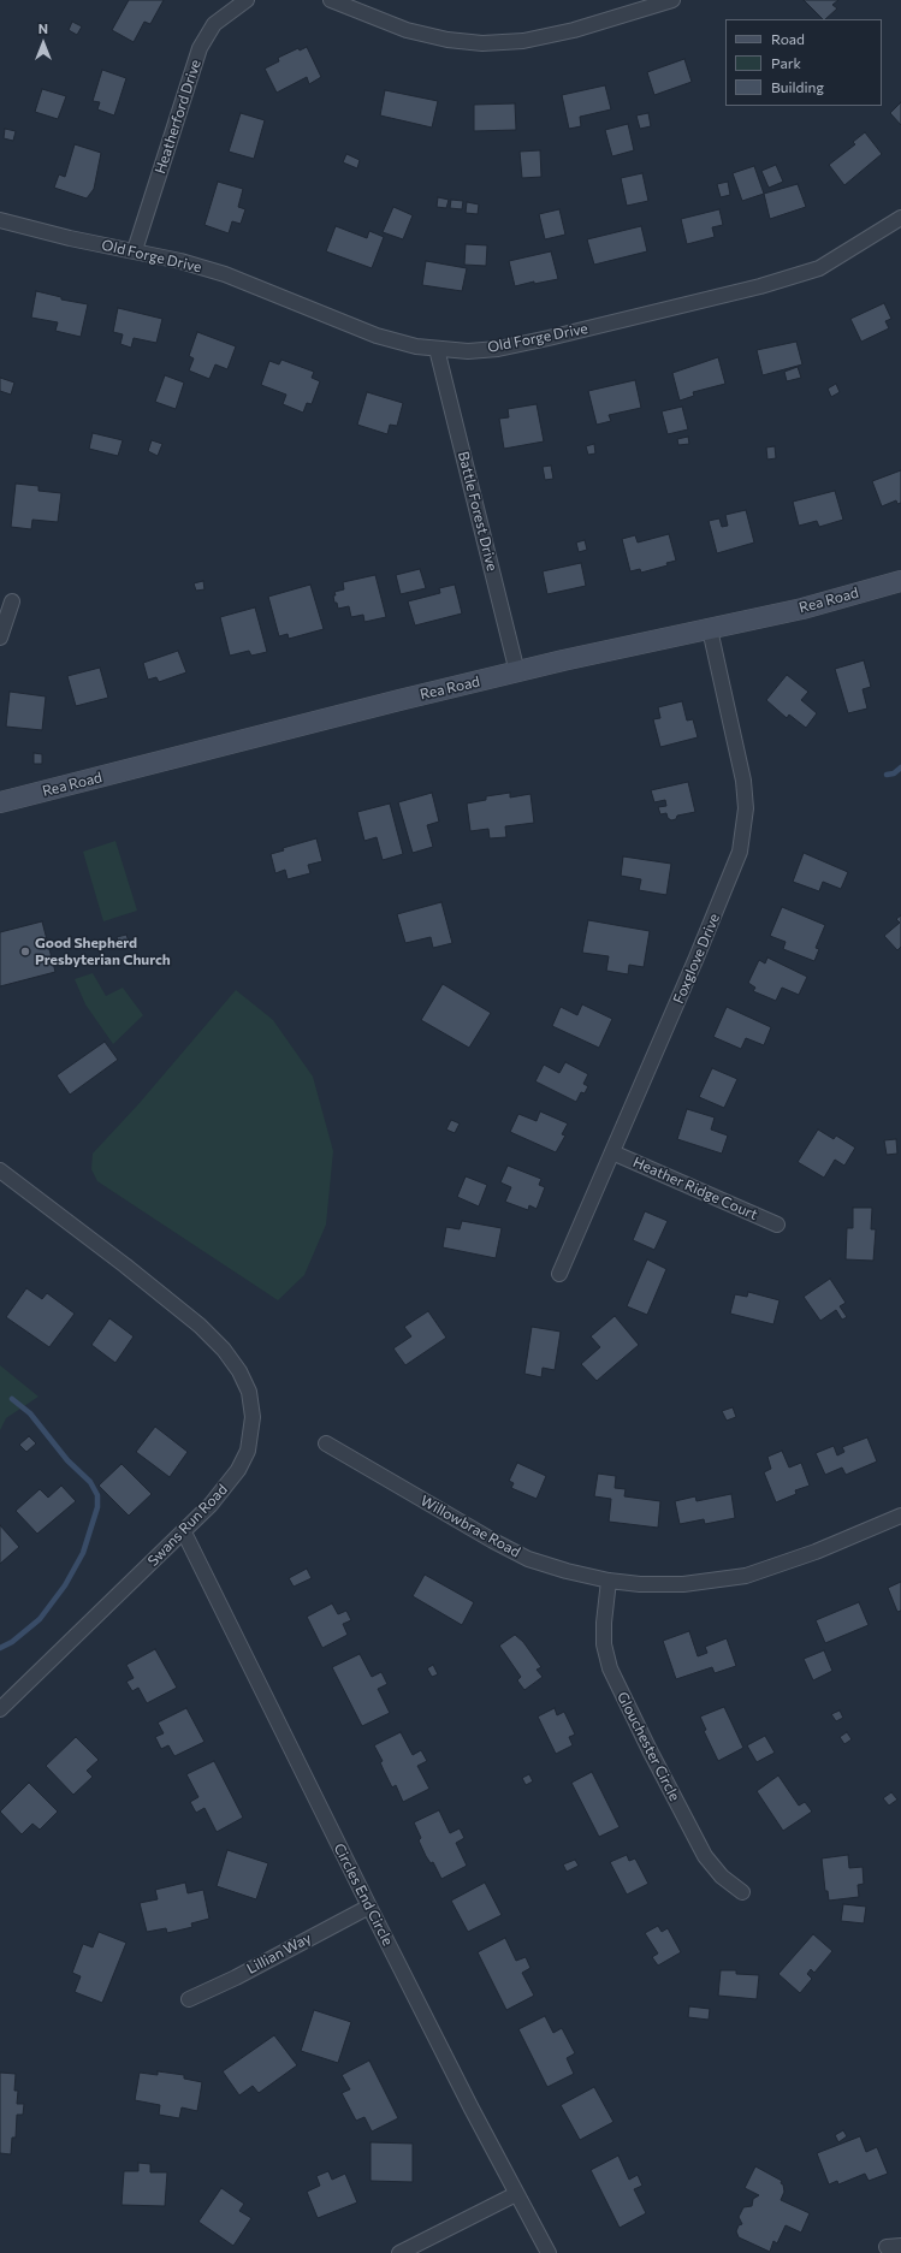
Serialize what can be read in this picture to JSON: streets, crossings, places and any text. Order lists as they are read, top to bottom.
{
  "streets": {
    "main road": ["Rea Road"],
    "street": [
      "Heatherford Drive",
      "Old Forge Drive",
      "Battle Forest Drive",
      "Foxglove Drive",
      "Heather Ridge Court",
      "Swans Run Road",
      "Willowbrae Road",
      "Glouchester Circle",
      "Circles End Circle",
      "Lillian Way"
    ]
  },
  "crossings": [
    ["Heatherford Drive", "Old Forge Drive"],
    ["Old Forge Drive", "Battle Forest Drive"],
    ["Battle Forest Drive", "Rea Road"],
    ["Rea Road", "Foxglove Drive"],
    ["Foxglove Drive", "Heather Ridge Court"],
    ["Swans Run Road", "Circles End Circle"],
    ["Willowbrae Road", "Glouchester Circle"],
    ["Circles End Circle", "Lillian Way"]
  ],
  "places": ["Good Shepherd Presbyterian Church"],
  "legend": ["Road", "Park", "Building"],
  "north": "top"
}
